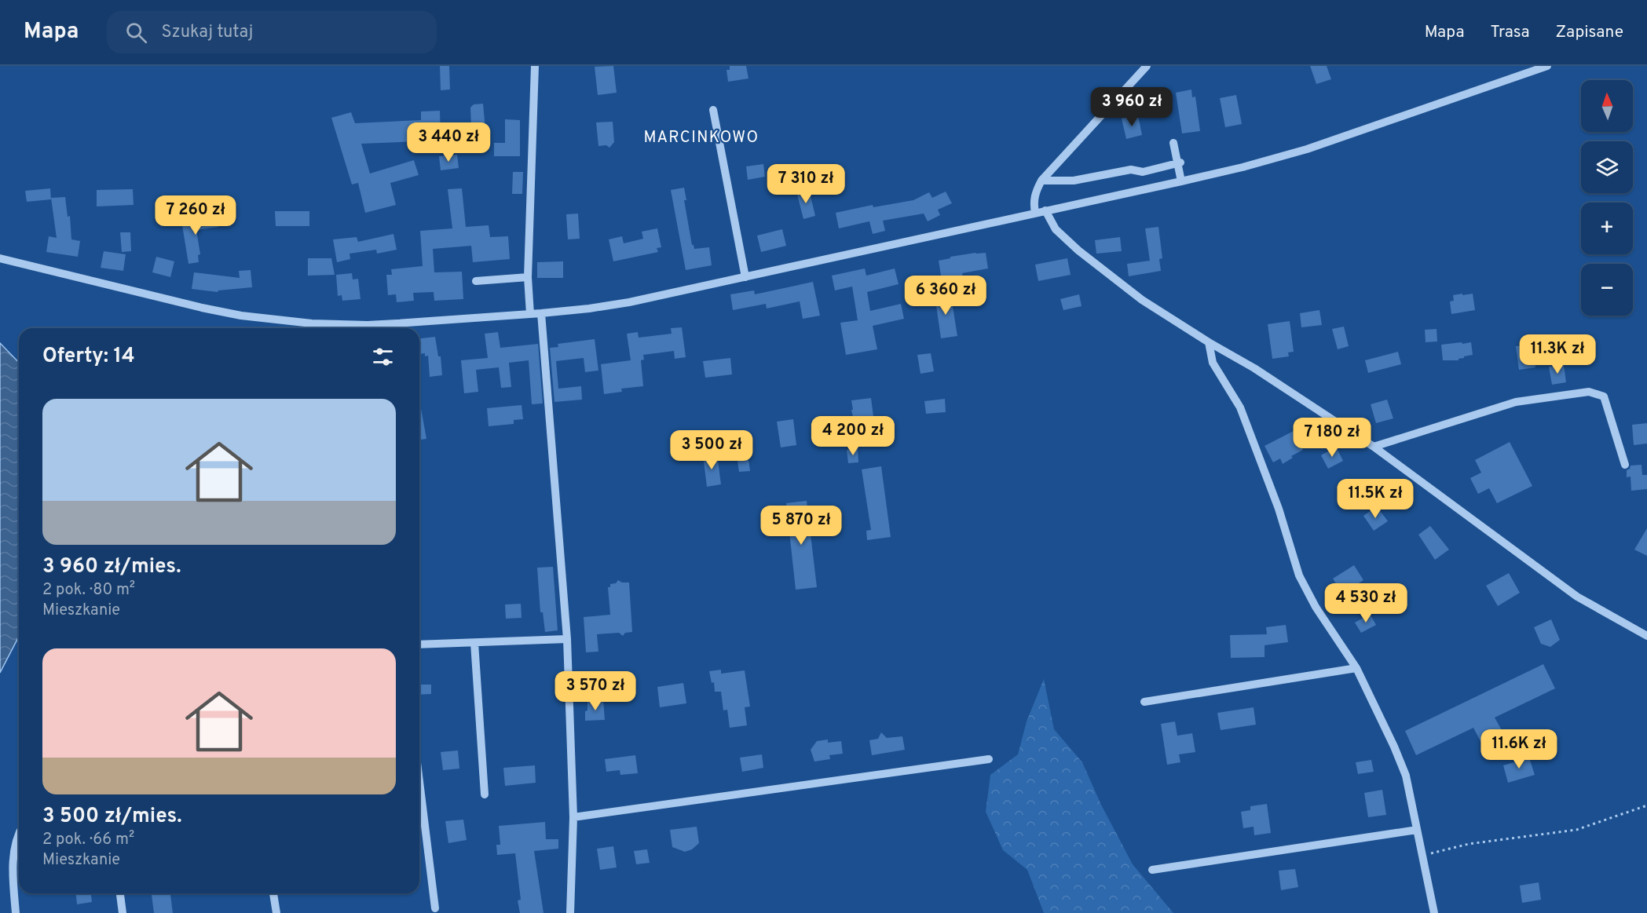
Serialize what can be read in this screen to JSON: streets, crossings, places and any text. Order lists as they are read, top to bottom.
{
  "districts": ["MARCINKOWO"],
  "north": "top",
  "page": {
    "header": "Mapa",
    "search": "Szukaj tutaj",
    "nav": ["Mapa", "Trasa", "Zapisane"],
    "map_buttons": ["+", "−"],
    "price": [
      "3 960 zł",
      "3 440 zł",
      "7 310 zł",
      "7 260 zł",
      "6 360 zł",
      "11.3K zł",
      "4 200 zł",
      "7 180 zł",
      "3 500 zł",
      "11.5K zł",
      "5 870 zł",
      "4 530 zł",
      "3 570 zł",
      "11.6K zł"
    ],
    "heading": "Oferty: 14",
    "list": [
      {
        "name": "3 960 zł/mies.",
        "note": "2 pok. · 80 m² · Mieszkanie"
      },
      {
        "name": "3 500 zł/mies.",
        "note": "2 pok. · 66 m² · Mieszkanie"
      }
    ]
  }
}
